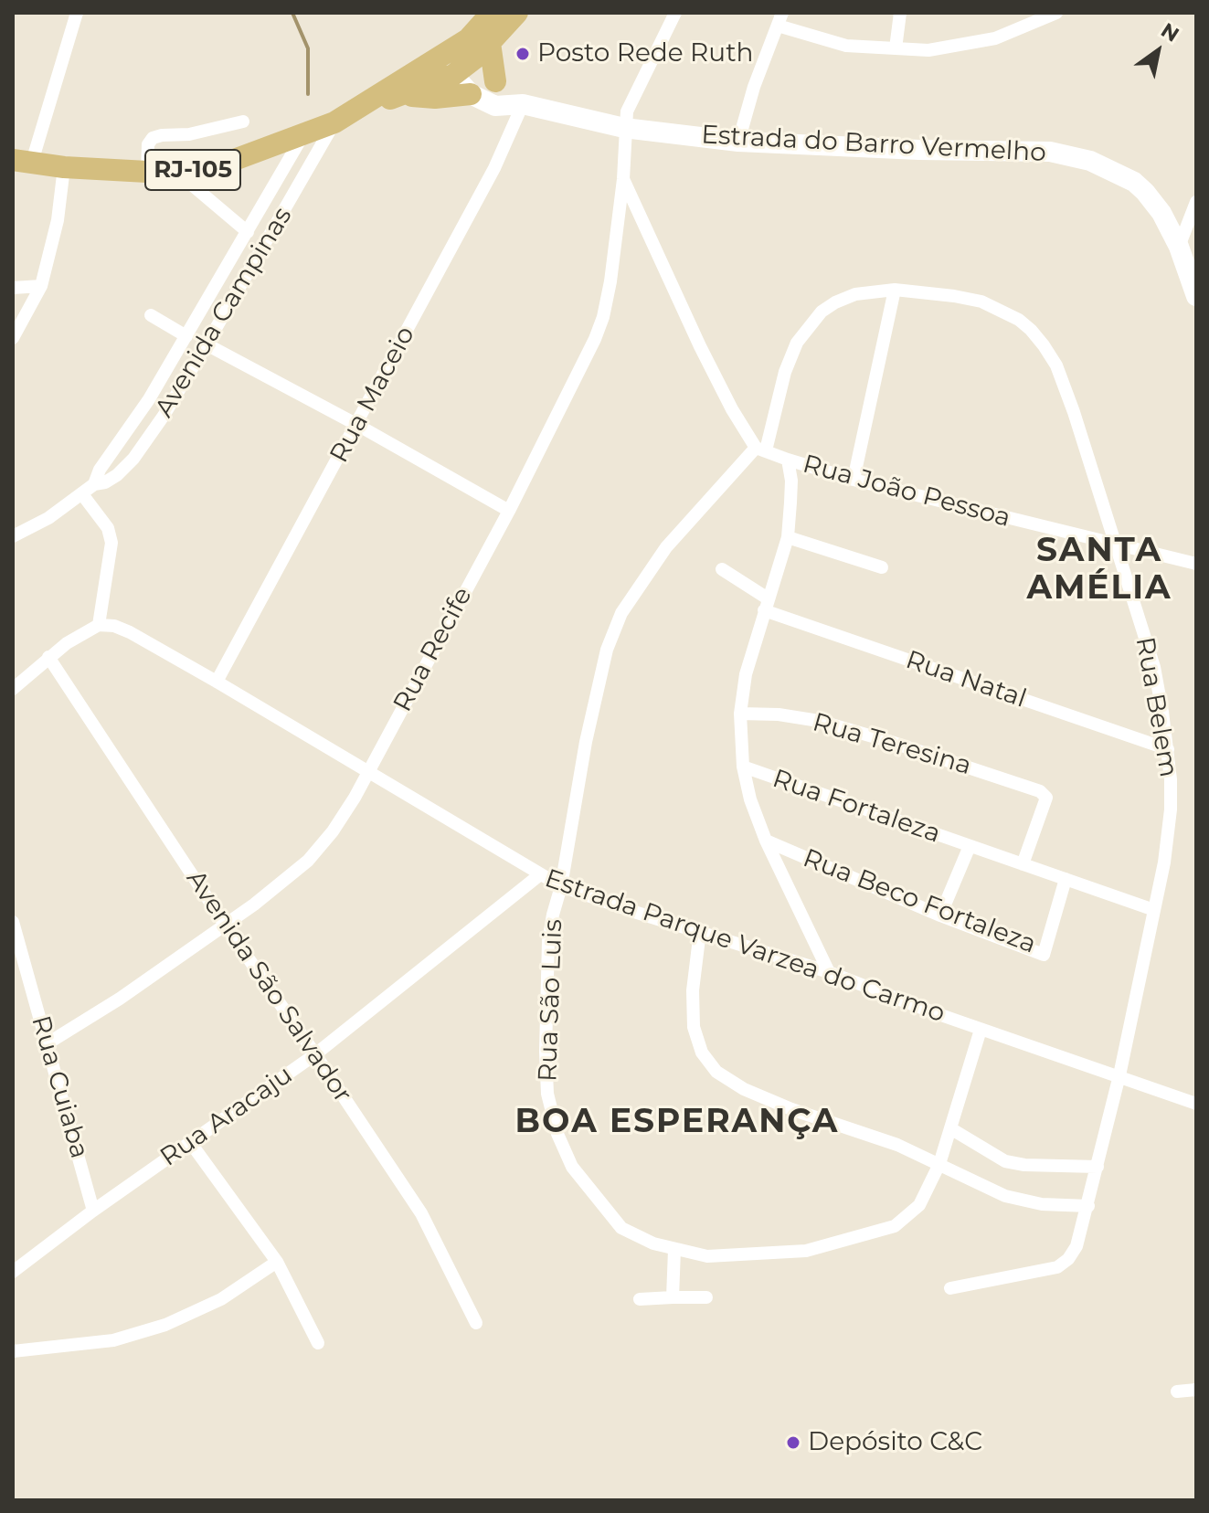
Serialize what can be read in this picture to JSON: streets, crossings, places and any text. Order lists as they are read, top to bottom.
{
  "streets": {
    "main road": ["RJ-105"],
    "street": [
      "Estrada do Barro Vermelho",
      "Avenida Campinas",
      "Rua Maceio",
      "Rua João Pessoa",
      "Rua Recife",
      "Rua Natal",
      "Rua Belem",
      "Rua Teresina",
      "Rua Fortaleza",
      "Rua Beco Fortaleza",
      "Estrada Parque Varzea do Carmo",
      "Avenida São Salvador",
      "Rua São Luis",
      "Rua Cuiaba",
      "Rua Aracaju"
    ]
  },
  "crossings": [
    ["Estrada do Barro Vermelho", "RJ-105"],
    ["Estrada do Barro Vermelho", "Rua Maceio"],
    ["Estrada do Barro Vermelho", "Rua Recife"],
    ["RJ-105", "Avenida Campinas"],
    ["Rua Maceio", "Estrada Parque Varzea do Carmo"],
    ["Rua João Pessoa", "Rua Belem"],
    ["Rua Recife", "Estrada Parque Varzea do Carmo"],
    ["Rua Recife", "Avenida São Salvador"],
    ["Rua Recife", "Rua Cuiaba"],
    ["Rua Natal", "Rua Belem"],
    ["Rua Belem", "Rua Fortaleza"],
    ["Rua Belem", "Estrada Parque Varzea do Carmo"],
    ["Rua Belem", "Rua São Luis"],
    ["Rua Teresina", "Rua Fortaleza"],
    ["Rua Fortaleza", "Rua Beco Fortaleza"],
    ["Estrada Parque Varzea do Carmo", "Rua São Luis"],
    ["Estrada Parque Varzea do Carmo", "Rua Aracaju"],
    ["Avenida São Salvador", "Rua Aracaju"],
    ["Rua Cuiaba", "Rua Aracaju"]
  ],
  "districts": ["SANTA AMÉLIA", "BOA ESPERANÇA"],
  "places": ["Posto Rede Ruth", "Depósito C&C"],
  "north": "top right"
}
